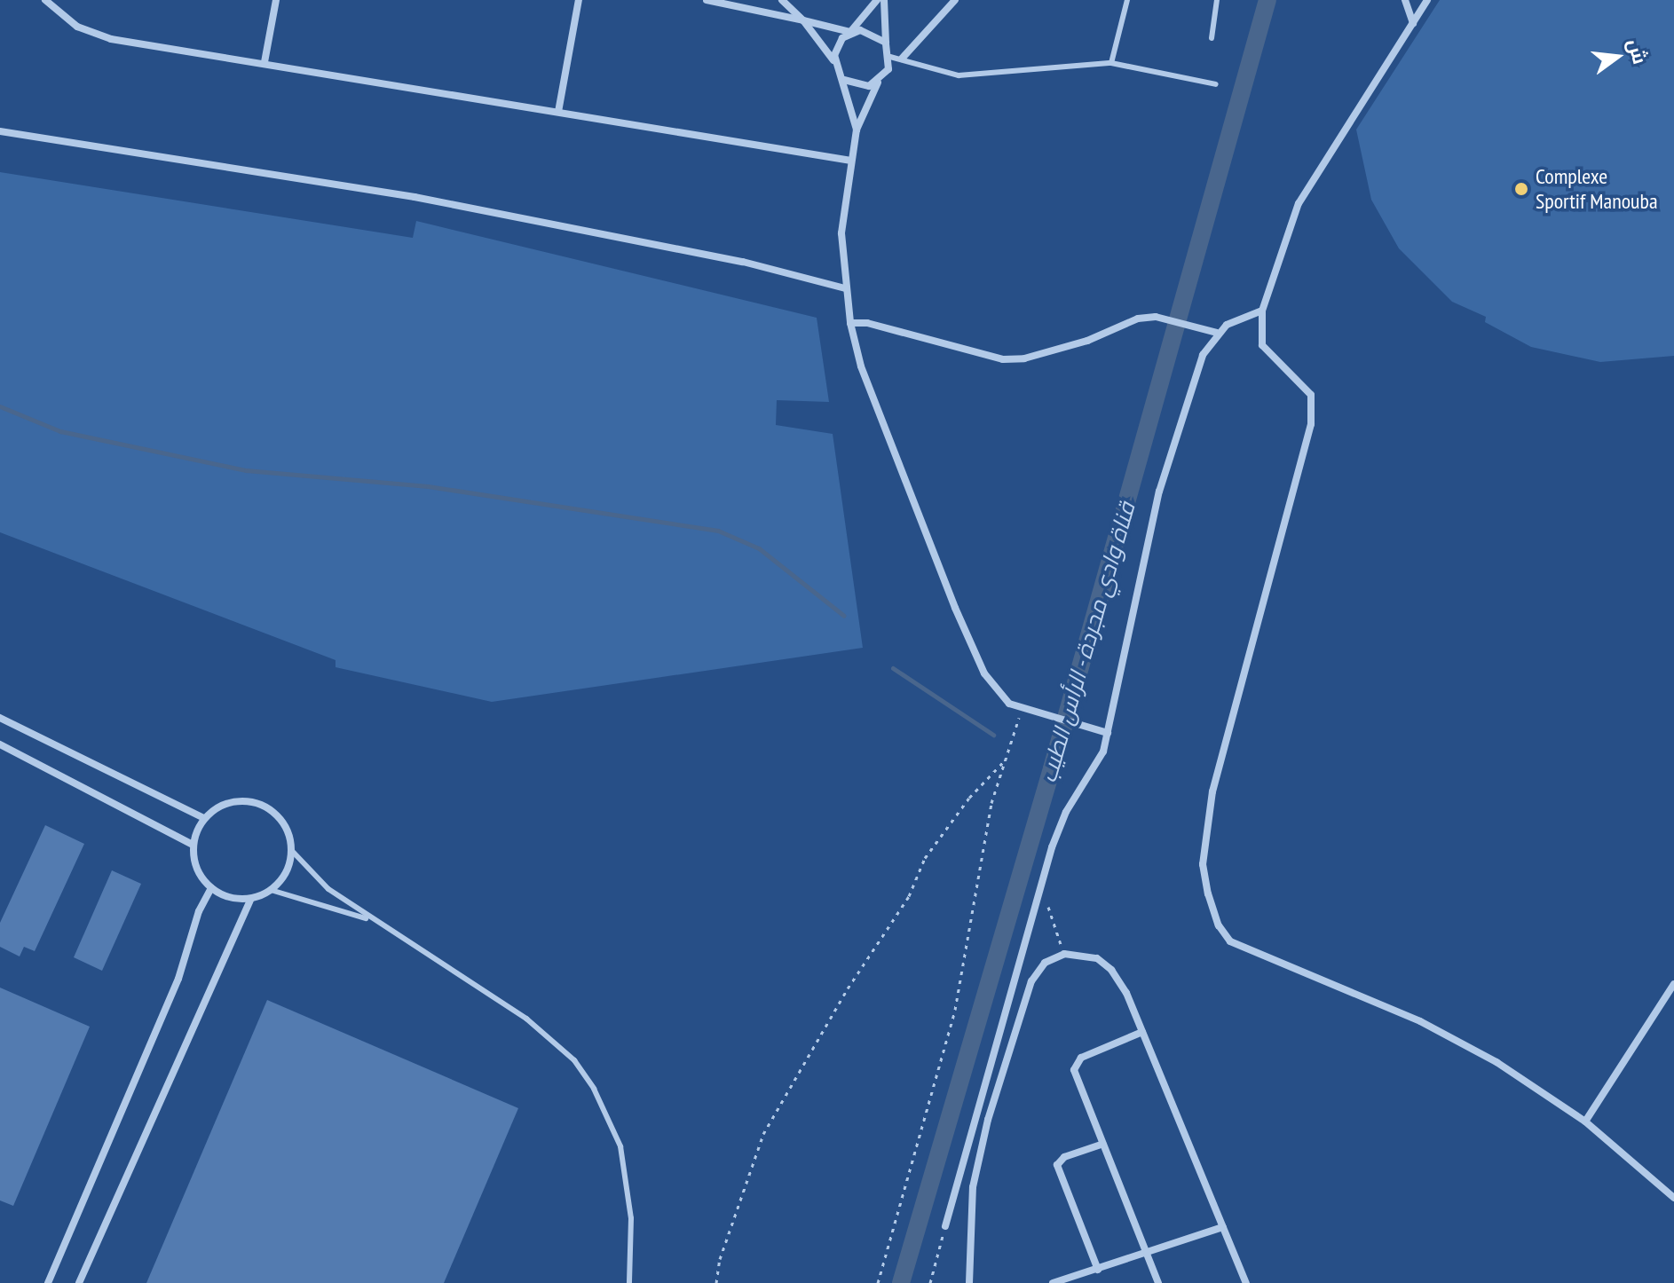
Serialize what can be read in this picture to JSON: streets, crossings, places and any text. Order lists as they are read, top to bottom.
{
  "water": ["قناة وادي مجردة - الرأس الطيب"],
  "places": ["Complexe Sportif Manouba"],
  "north": "right"
}
